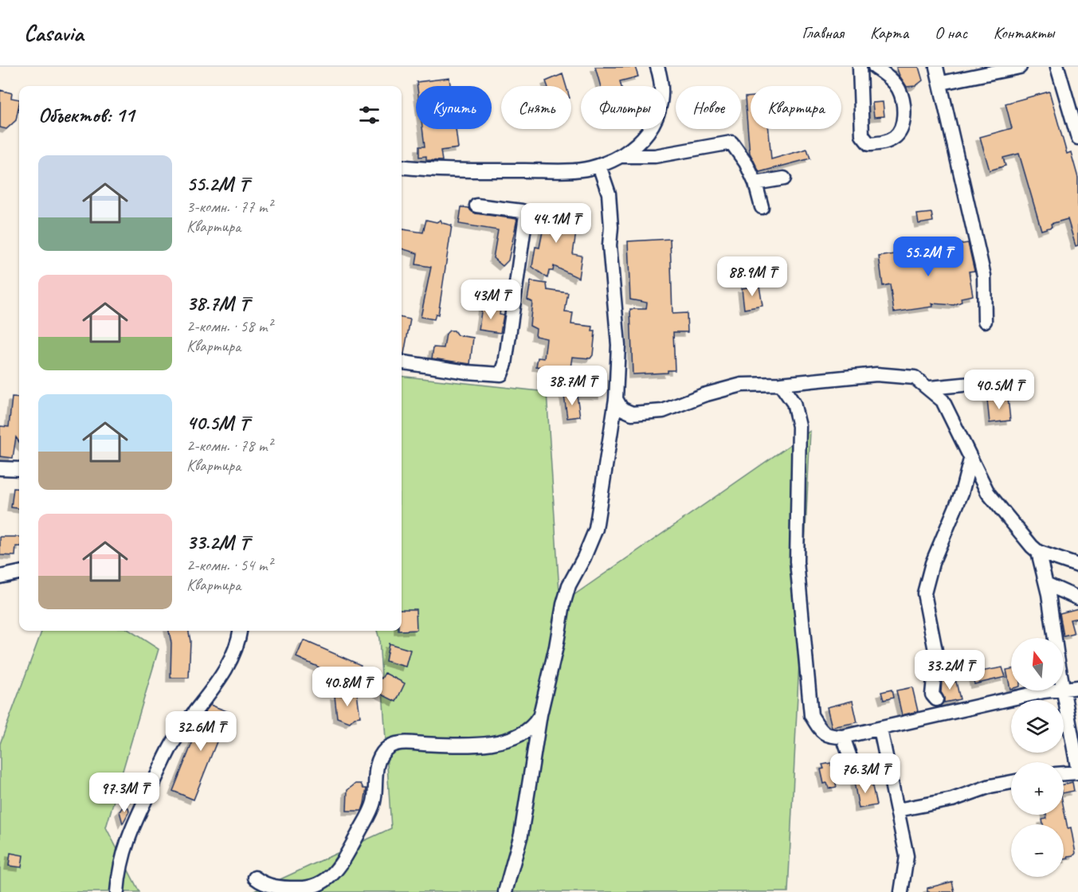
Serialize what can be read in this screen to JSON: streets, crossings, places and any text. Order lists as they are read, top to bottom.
{
  "north": "top",
  "page": {
    "header": "Casavia",
    "nav": [
      "Главная",
      "Карта",
      "О нас",
      "Контакты"
    ],
    "chip": [
      "Купить",
      "Снять",
      "Фильтры",
      "Новое",
      "Квартира"
    ],
    "heading": "Объектов: 11",
    "list": [
      {
        "name": "55.2M ₸",
        "note": "3-комн. · 77 m² · Квартира"
      },
      {
        "name": "38.7M ₸",
        "note": "2-комн. · 58 m² · Квартира"
      },
      {
        "name": "40.5M ₸",
        "note": "2-комн. · 78 m² · Квартира"
      },
      {
        "name": "33.2M ₸",
        "note": "2-комн. · 54 m² · Квартира"
      }
    ],
    "price": [
      "44.1M ₸",
      "55.2M ₸",
      "88.9M ₸",
      "43M ₸",
      "38.7M ₸",
      "40.5M ₸",
      "33.2M ₸",
      "40.8M ₸",
      "32.6M ₸",
      "76.3M ₸",
      "97.3M ₸"
    ],
    "map_buttons": ["+", "−"]
  }
}
